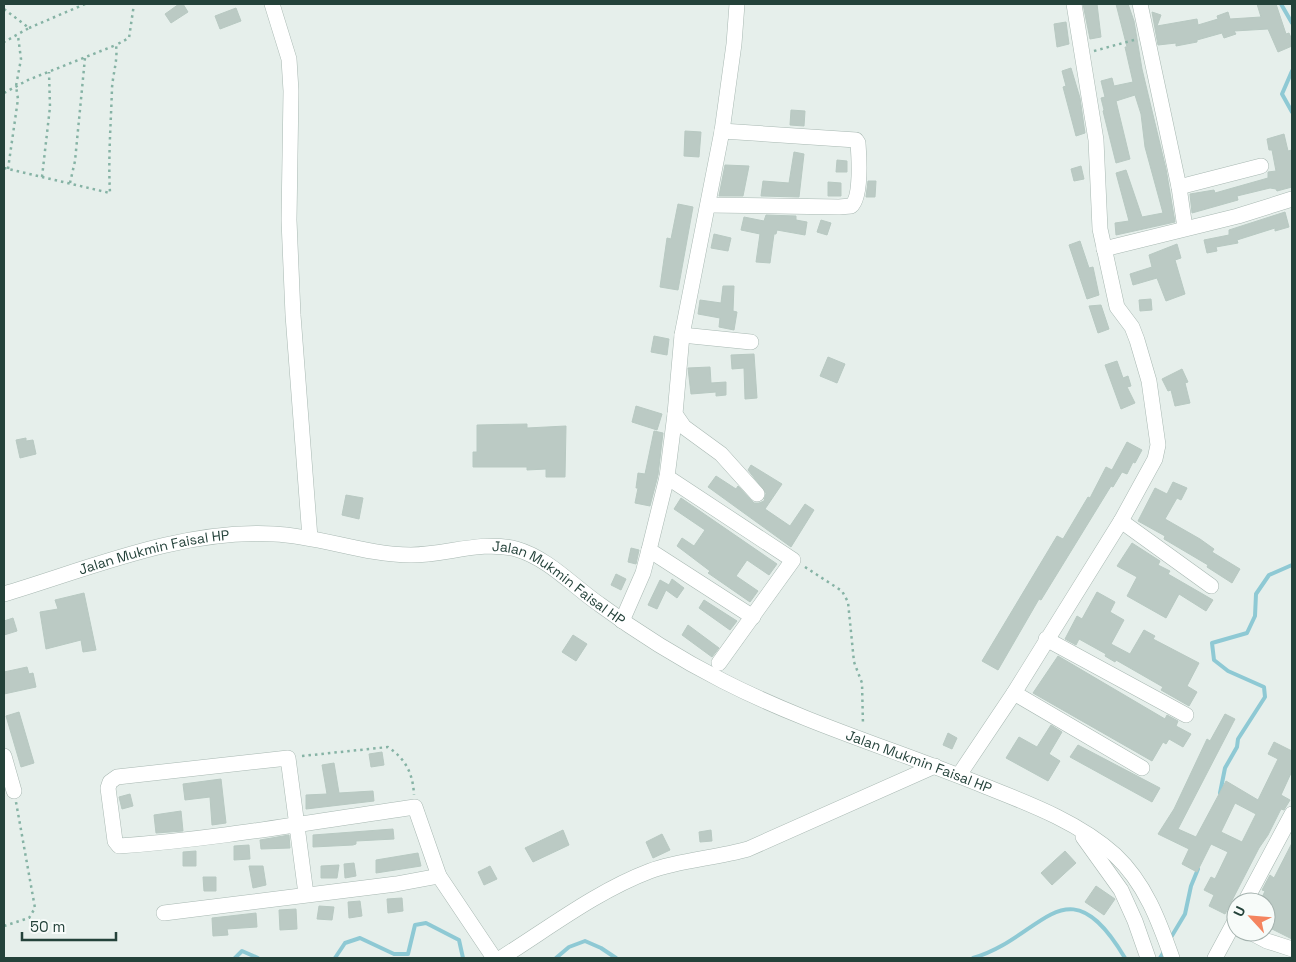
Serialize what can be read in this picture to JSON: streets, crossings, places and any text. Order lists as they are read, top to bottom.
{
  "streets": {
    "street": ["Jalan Mukmin Faisal HP"]
  },
  "scale_bar": "50 m",
  "north": "top left"
}
